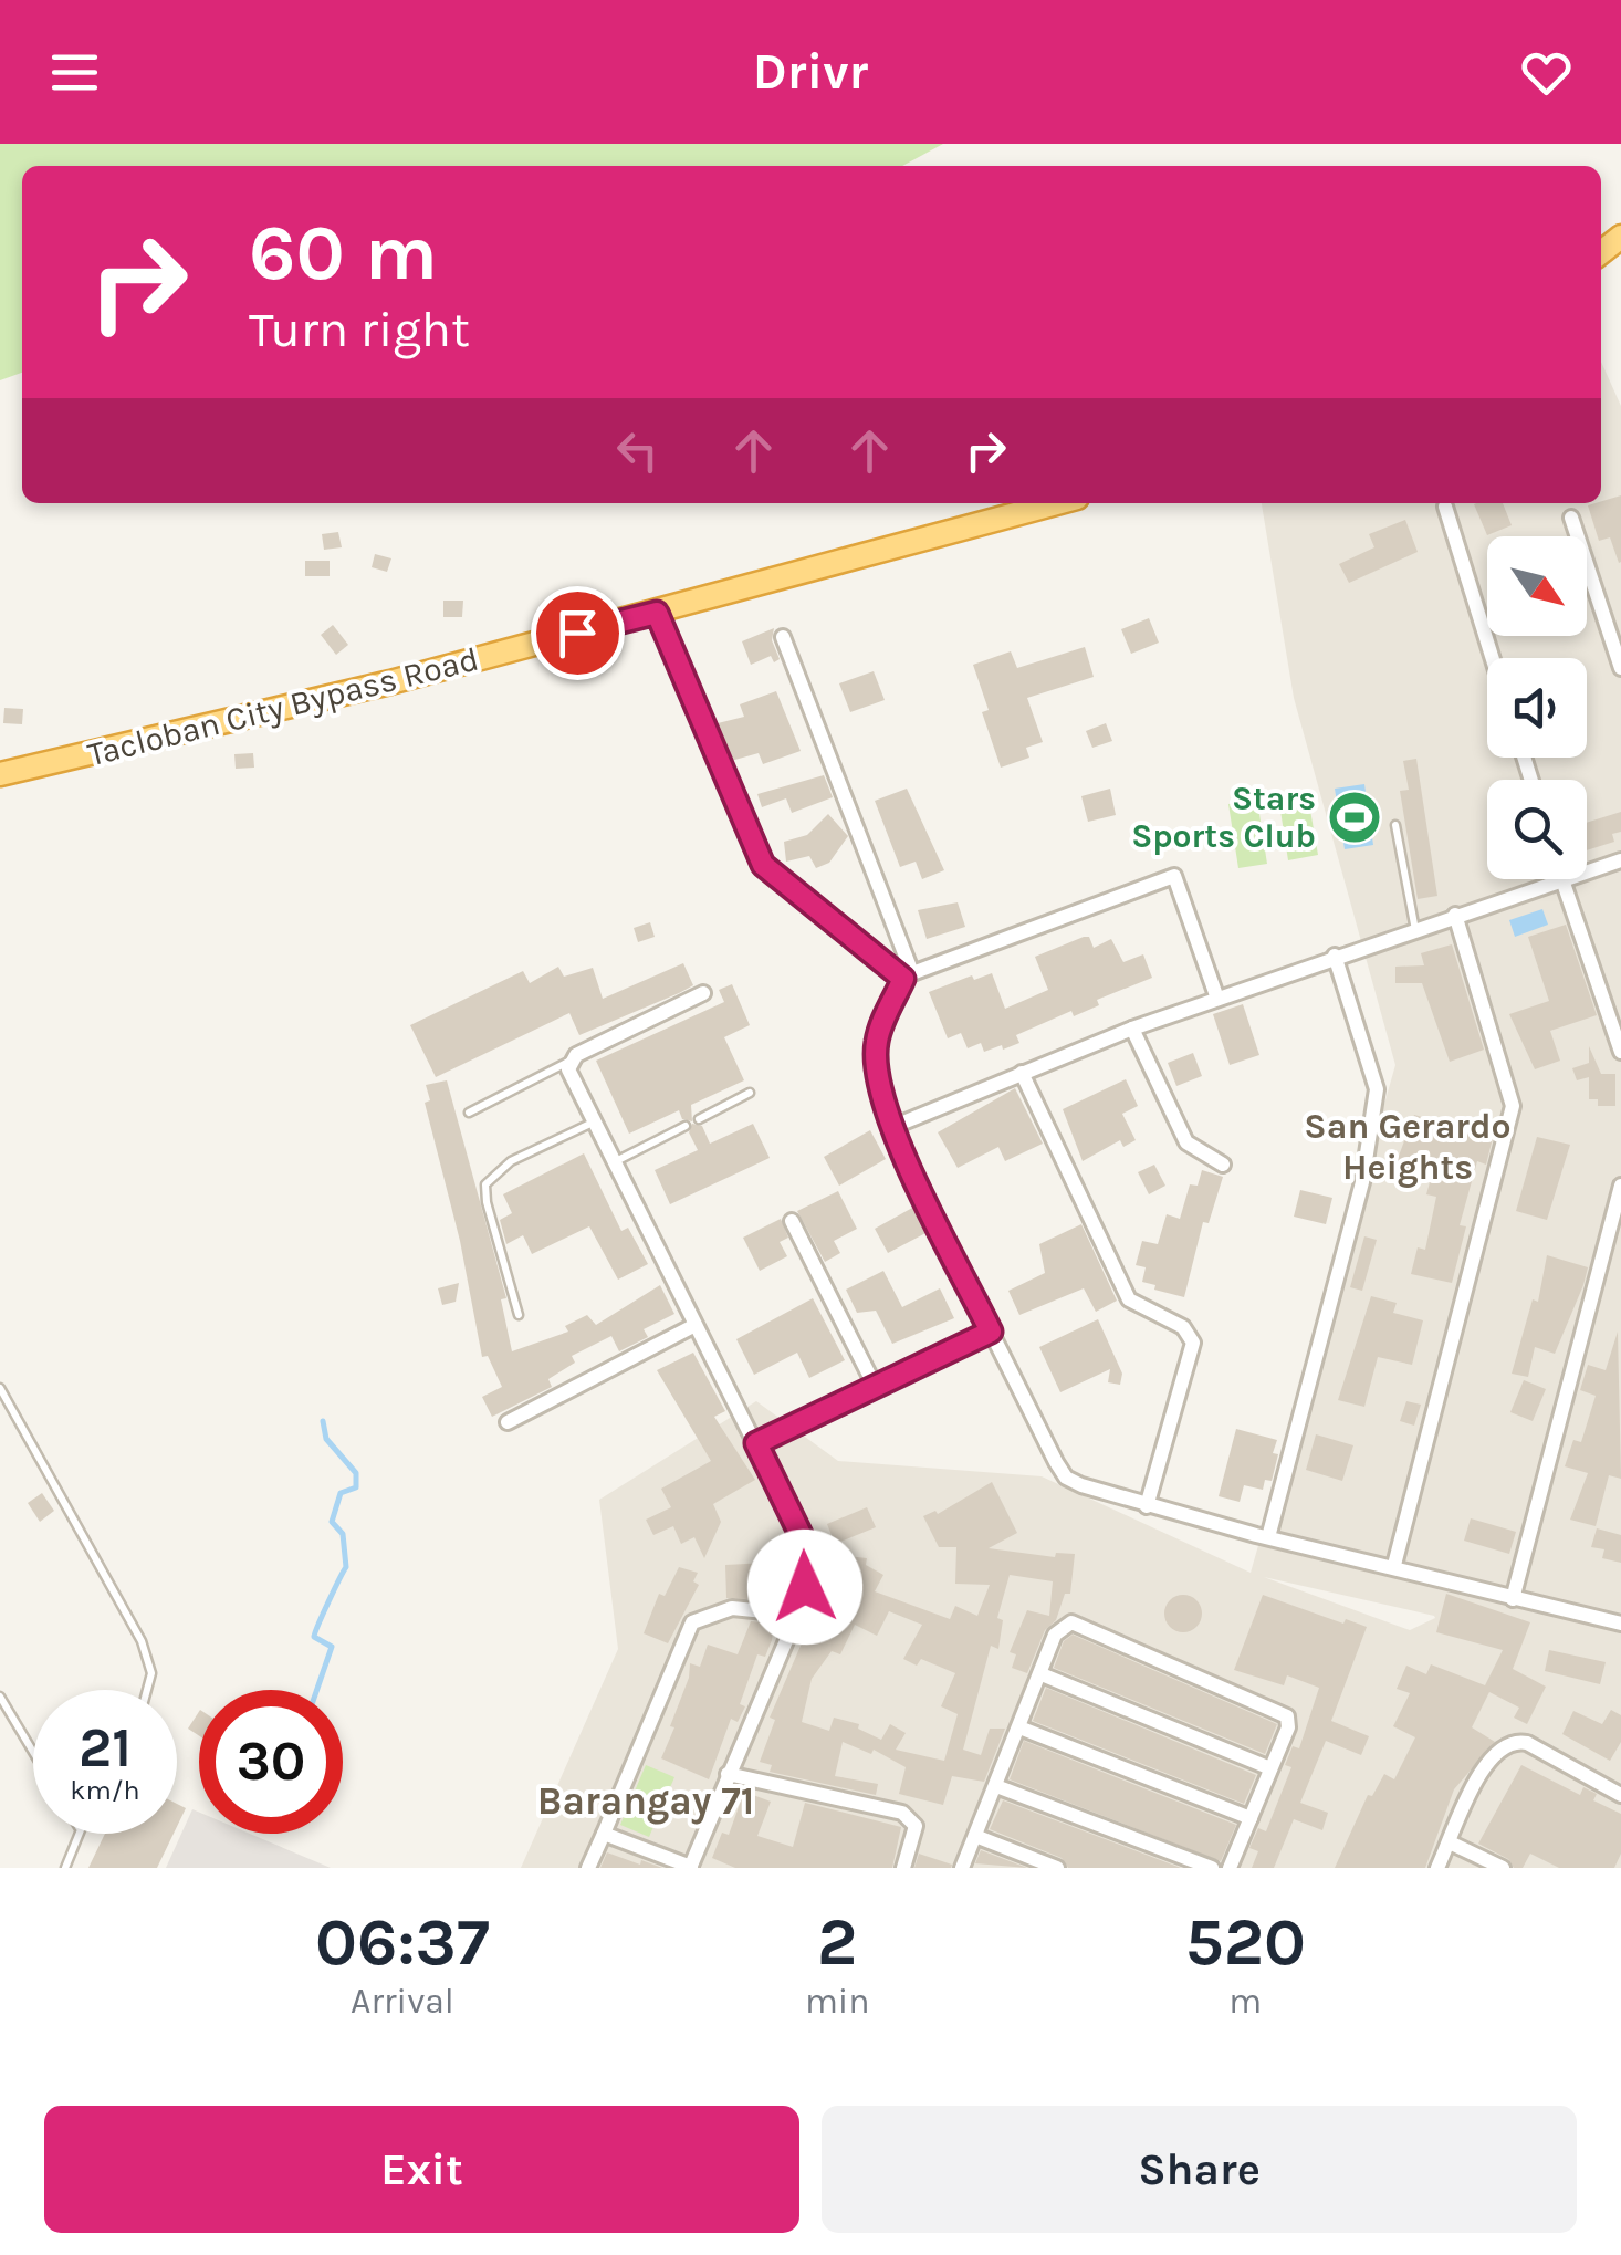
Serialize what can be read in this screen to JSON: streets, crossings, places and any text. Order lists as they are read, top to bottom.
{
  "streets": {
    "highway": ["Tacloban City Bypass Road"]
  },
  "districts": ["San Gerardo Heights", "Barangay 71"],
  "places": {
    "sports": ["Stars Sports Club"]
  },
  "north": "bottom right",
  "page": {
    "header": "Drivr",
    "turn": ["60 m", "Turn right"],
    "speed": "21 km/h",
    "limit": "30",
    "eta": [
      "06:37",
      "Arrival",
      "2",
      "min",
      "520",
      "m"
    ],
    "buttons": ["Exit", "Share"]
  }
}
